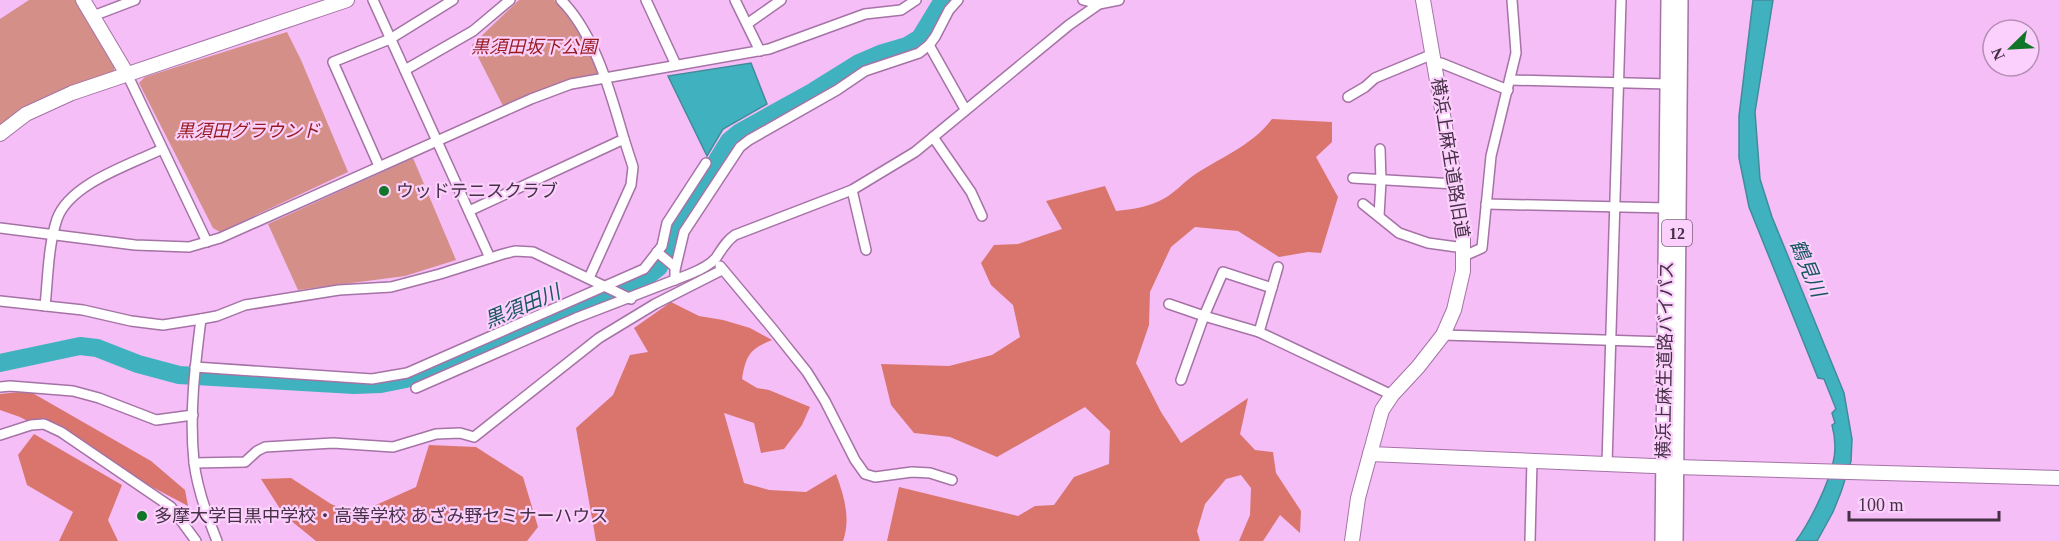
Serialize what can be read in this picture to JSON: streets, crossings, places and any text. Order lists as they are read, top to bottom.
{
  "streets": {
    "main road": ["12", "横浜上麻生道路バイパス"],
    "street": ["横浜上麻生道路旧道"]
  },
  "water": ["鶴見川", "黒須田川"],
  "parks": ["黒須田坂下公園", "黒須田グラウンド"],
  "places": ["ウッドテニスクラブ", "多摩大学目黒中学校・高等学校 あざみ野セミナーハウス"],
  "scale_bar": "100 m",
  "north": "bottom left"
}
